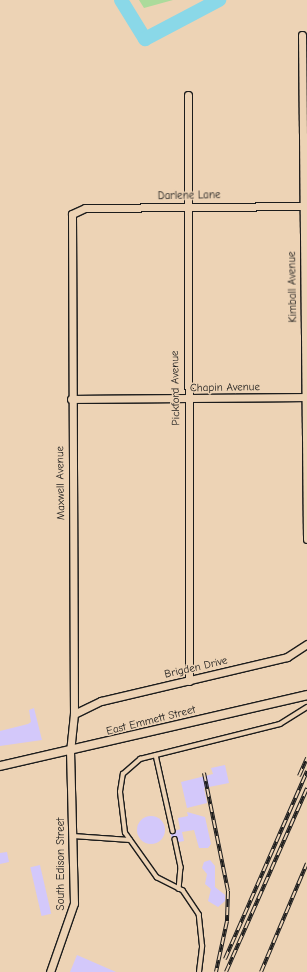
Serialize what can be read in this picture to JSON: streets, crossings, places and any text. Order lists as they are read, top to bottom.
{
  "streets": {
    "street": [
      "Darlene Lane",
      "Kimball Avenue",
      "Pickford Avenue",
      "Chapin Avenue",
      "Maxwell Avenue",
      "Brigden Drive",
      "East Emmett Street",
      "South Edison Street"
    ]
  },
  "crossings": [
    ["Darlene Lane", "Kimball Avenue"],
    ["Darlene Lane", "Pickford Avenue"],
    ["Darlene Lane", "Maxwell Avenue"],
    ["Kimball Avenue", "Chapin Avenue"],
    ["Pickford Avenue", "Chapin Avenue"],
    ["Pickford Avenue", "Brigden Drive"],
    ["Chapin Avenue", "Maxwell Avenue"],
    ["Maxwell Avenue", "Brigden Drive"],
    ["Maxwell Avenue", "East Emmett Street"],
    ["Maxwell Avenue", "South Edison Street"],
    ["East Emmett Street", "South Edison Street"]
  ]
}
